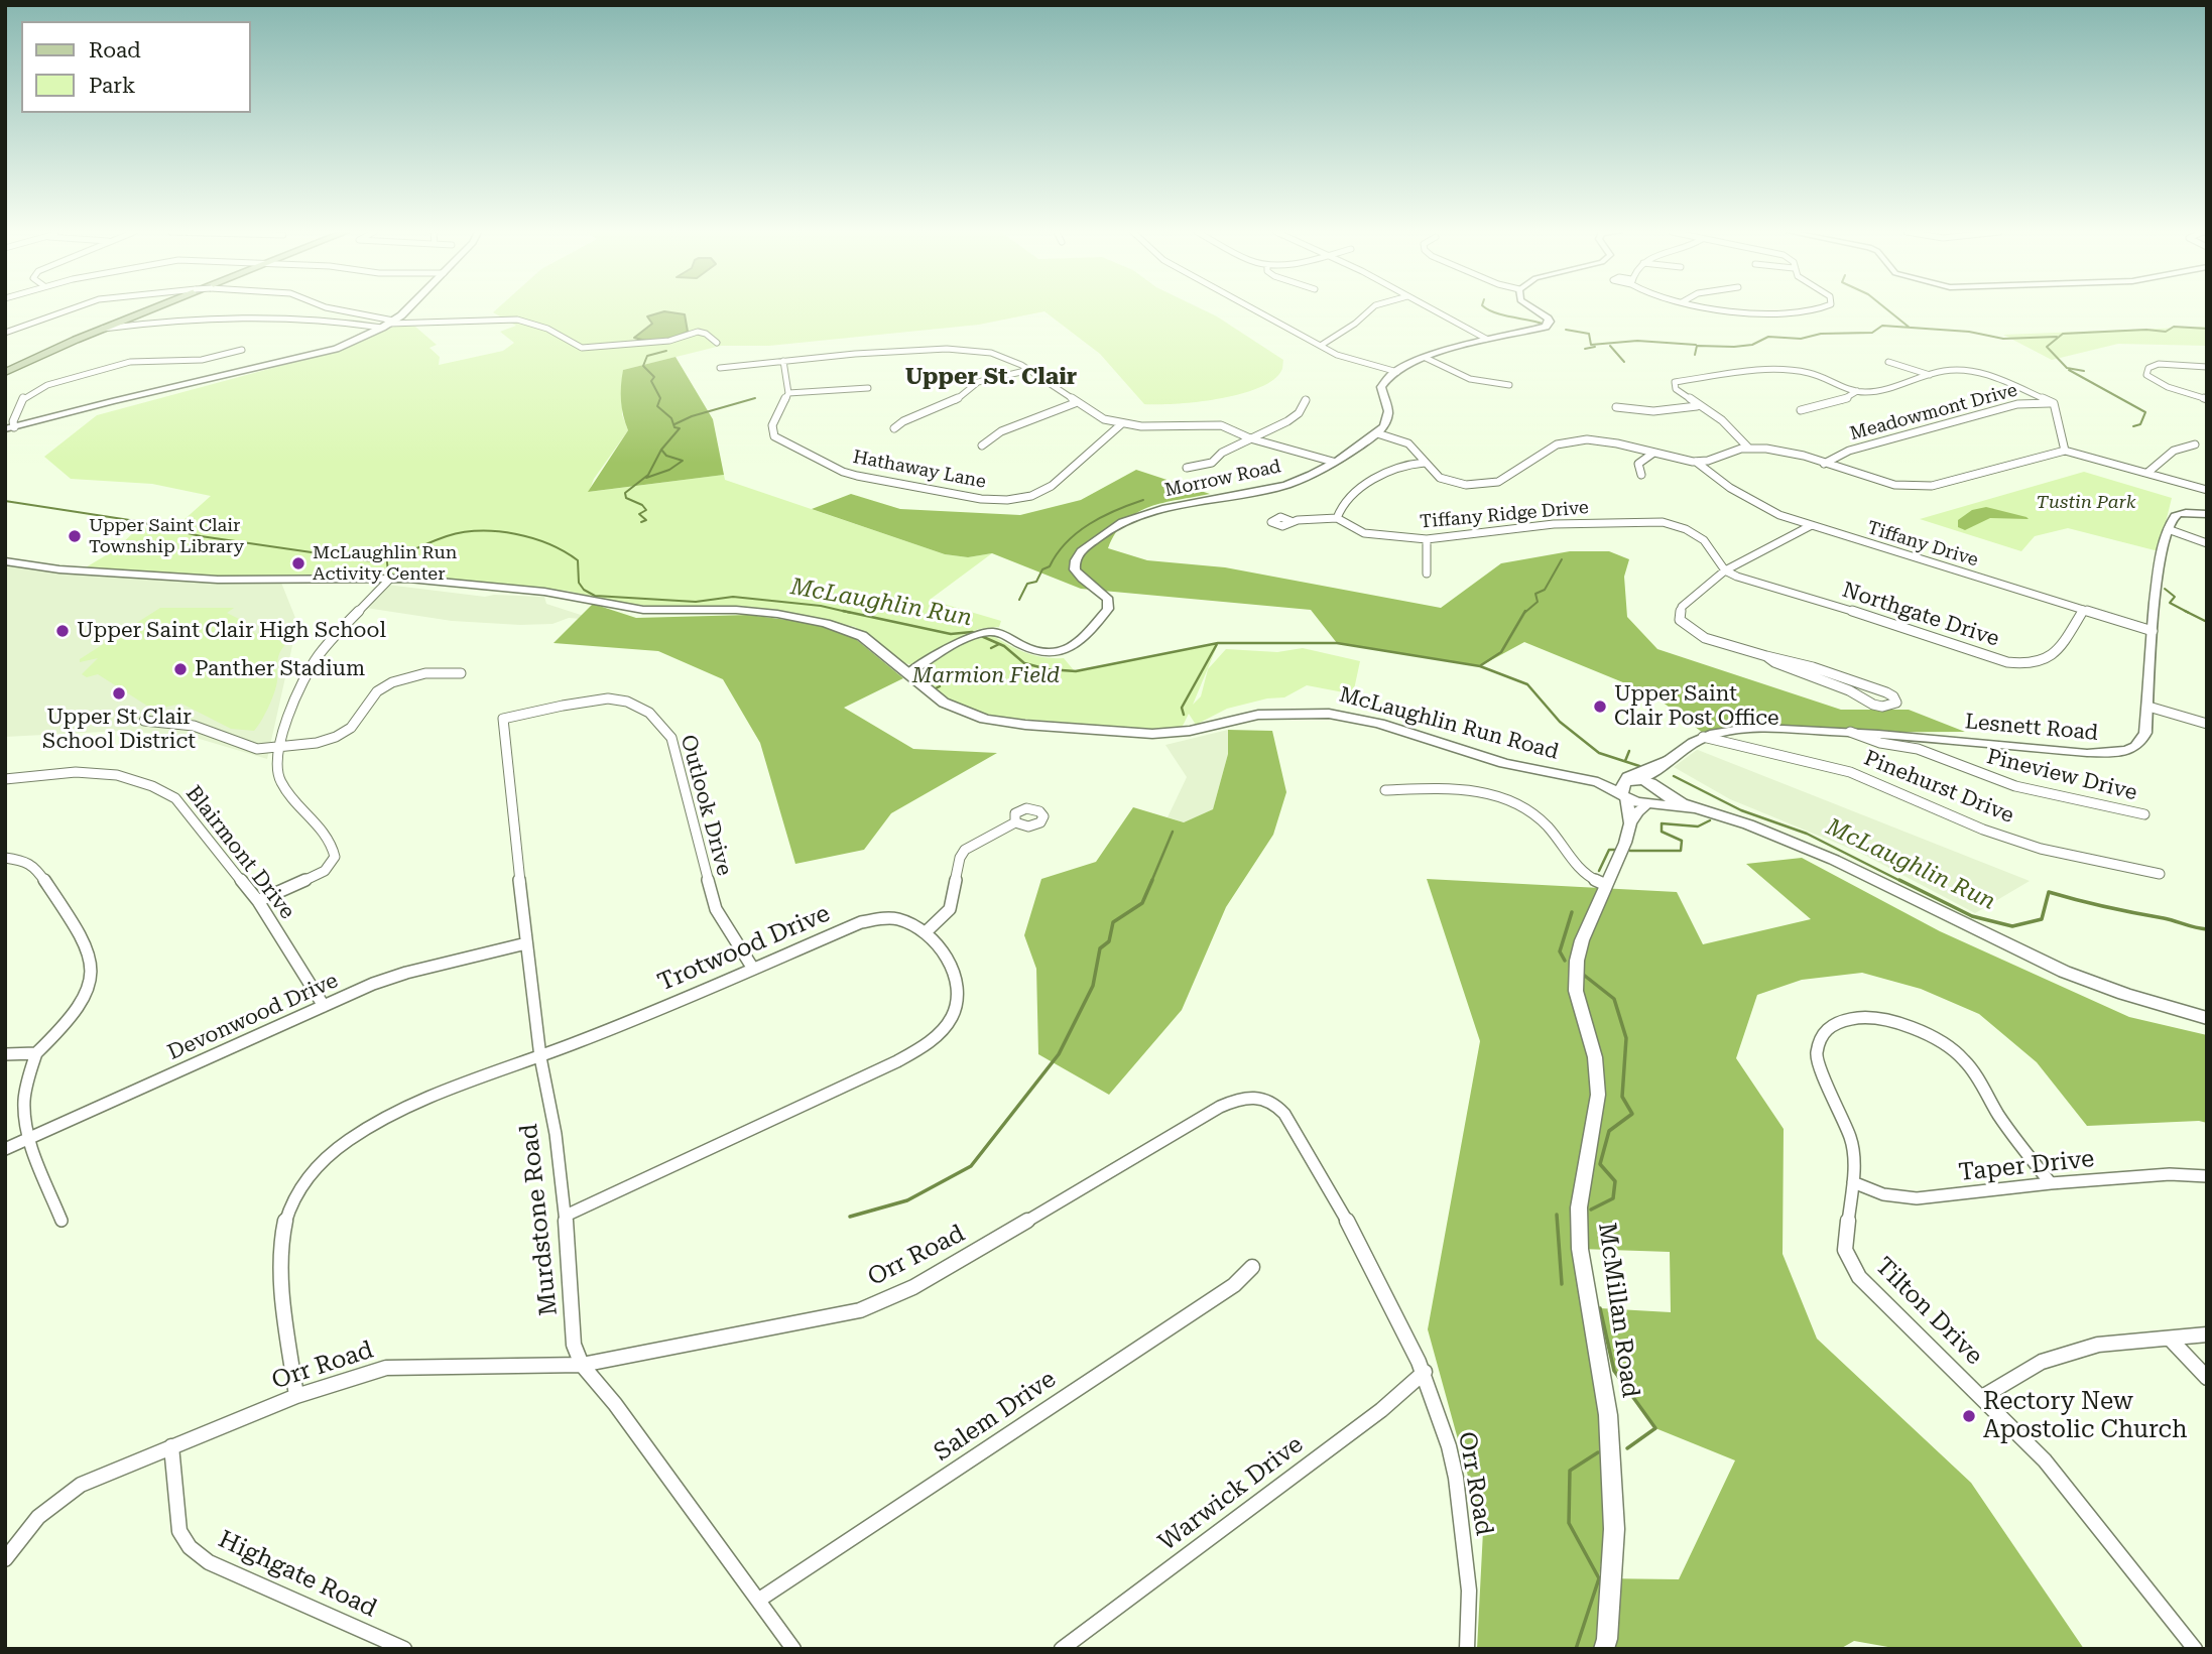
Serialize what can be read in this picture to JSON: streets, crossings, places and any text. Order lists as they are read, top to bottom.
{
  "streets": {
    "main road": ["McLaughlin Run Road"],
    "street": [
      "Meadowmont Drive",
      "Hathaway Lane",
      "Morrow Road",
      "Tiffany Ridge Drive",
      "Tiffany Drive",
      "Northgate Drive",
      "Lesnett Road",
      "Pineview Drive",
      "Pinehurst Drive",
      "Outlook Drive",
      "Blairmont Drive",
      "Trotwood Drive",
      "Devonwood Drive",
      "Taper Drive",
      "Murdstone Road",
      "Orr Road",
      "McMillan Road",
      "Tilton Drive",
      "Salem Drive",
      "Warwick Drive",
      "Highgate Road"
    ]
  },
  "crossings": [
    ["Morrow Road", "McLaughlin Run Road"],
    ["Tiffany Ridge Drive", "Northgate Drive"],
    ["Tiffany Drive", "Northgate Drive"],
    ["Tiffany Drive", "Lesnett Road"],
    ["McLaughlin Run Road", "McMillan Road"],
    ["Lesnett Road", "Pineview Drive"],
    ["Lesnett Road", "Pinehurst Drive"],
    ["Outlook Drive", "Trotwood Drive"],
    ["Outlook Drive", "Murdstone Road"],
    ["Blairmont Drive", "Devonwood Drive"],
    ["Trotwood Drive", "Murdstone Road"],
    ["Trotwood Drive", "Orr Road"],
    ["Devonwood Drive", "Murdstone Road"],
    ["Taper Drive", "Tilton Drive"],
    ["Murdstone Road", "Orr Road"],
    ["Murdstone Road", "Salem Drive"],
    ["Orr Road", "Warwick Drive"],
    ["Orr Road", "Highgate Road"]
  ],
  "districts": ["Upper St. Clair"],
  "water": ["McLaughlin Run"],
  "parks": ["Tustin Park", "Marmion Field"],
  "places": [
    "Upper Saint Clair Township Library",
    "McLaughlin Run Activity Center",
    "Upper Saint Clair High School",
    "Panther Stadium",
    "Upper St Clair School District",
    "Upper Saint Clair Post Office",
    "Rectory New Apostolic Church"
  ],
  "legend": ["Road", "Park"]
}
